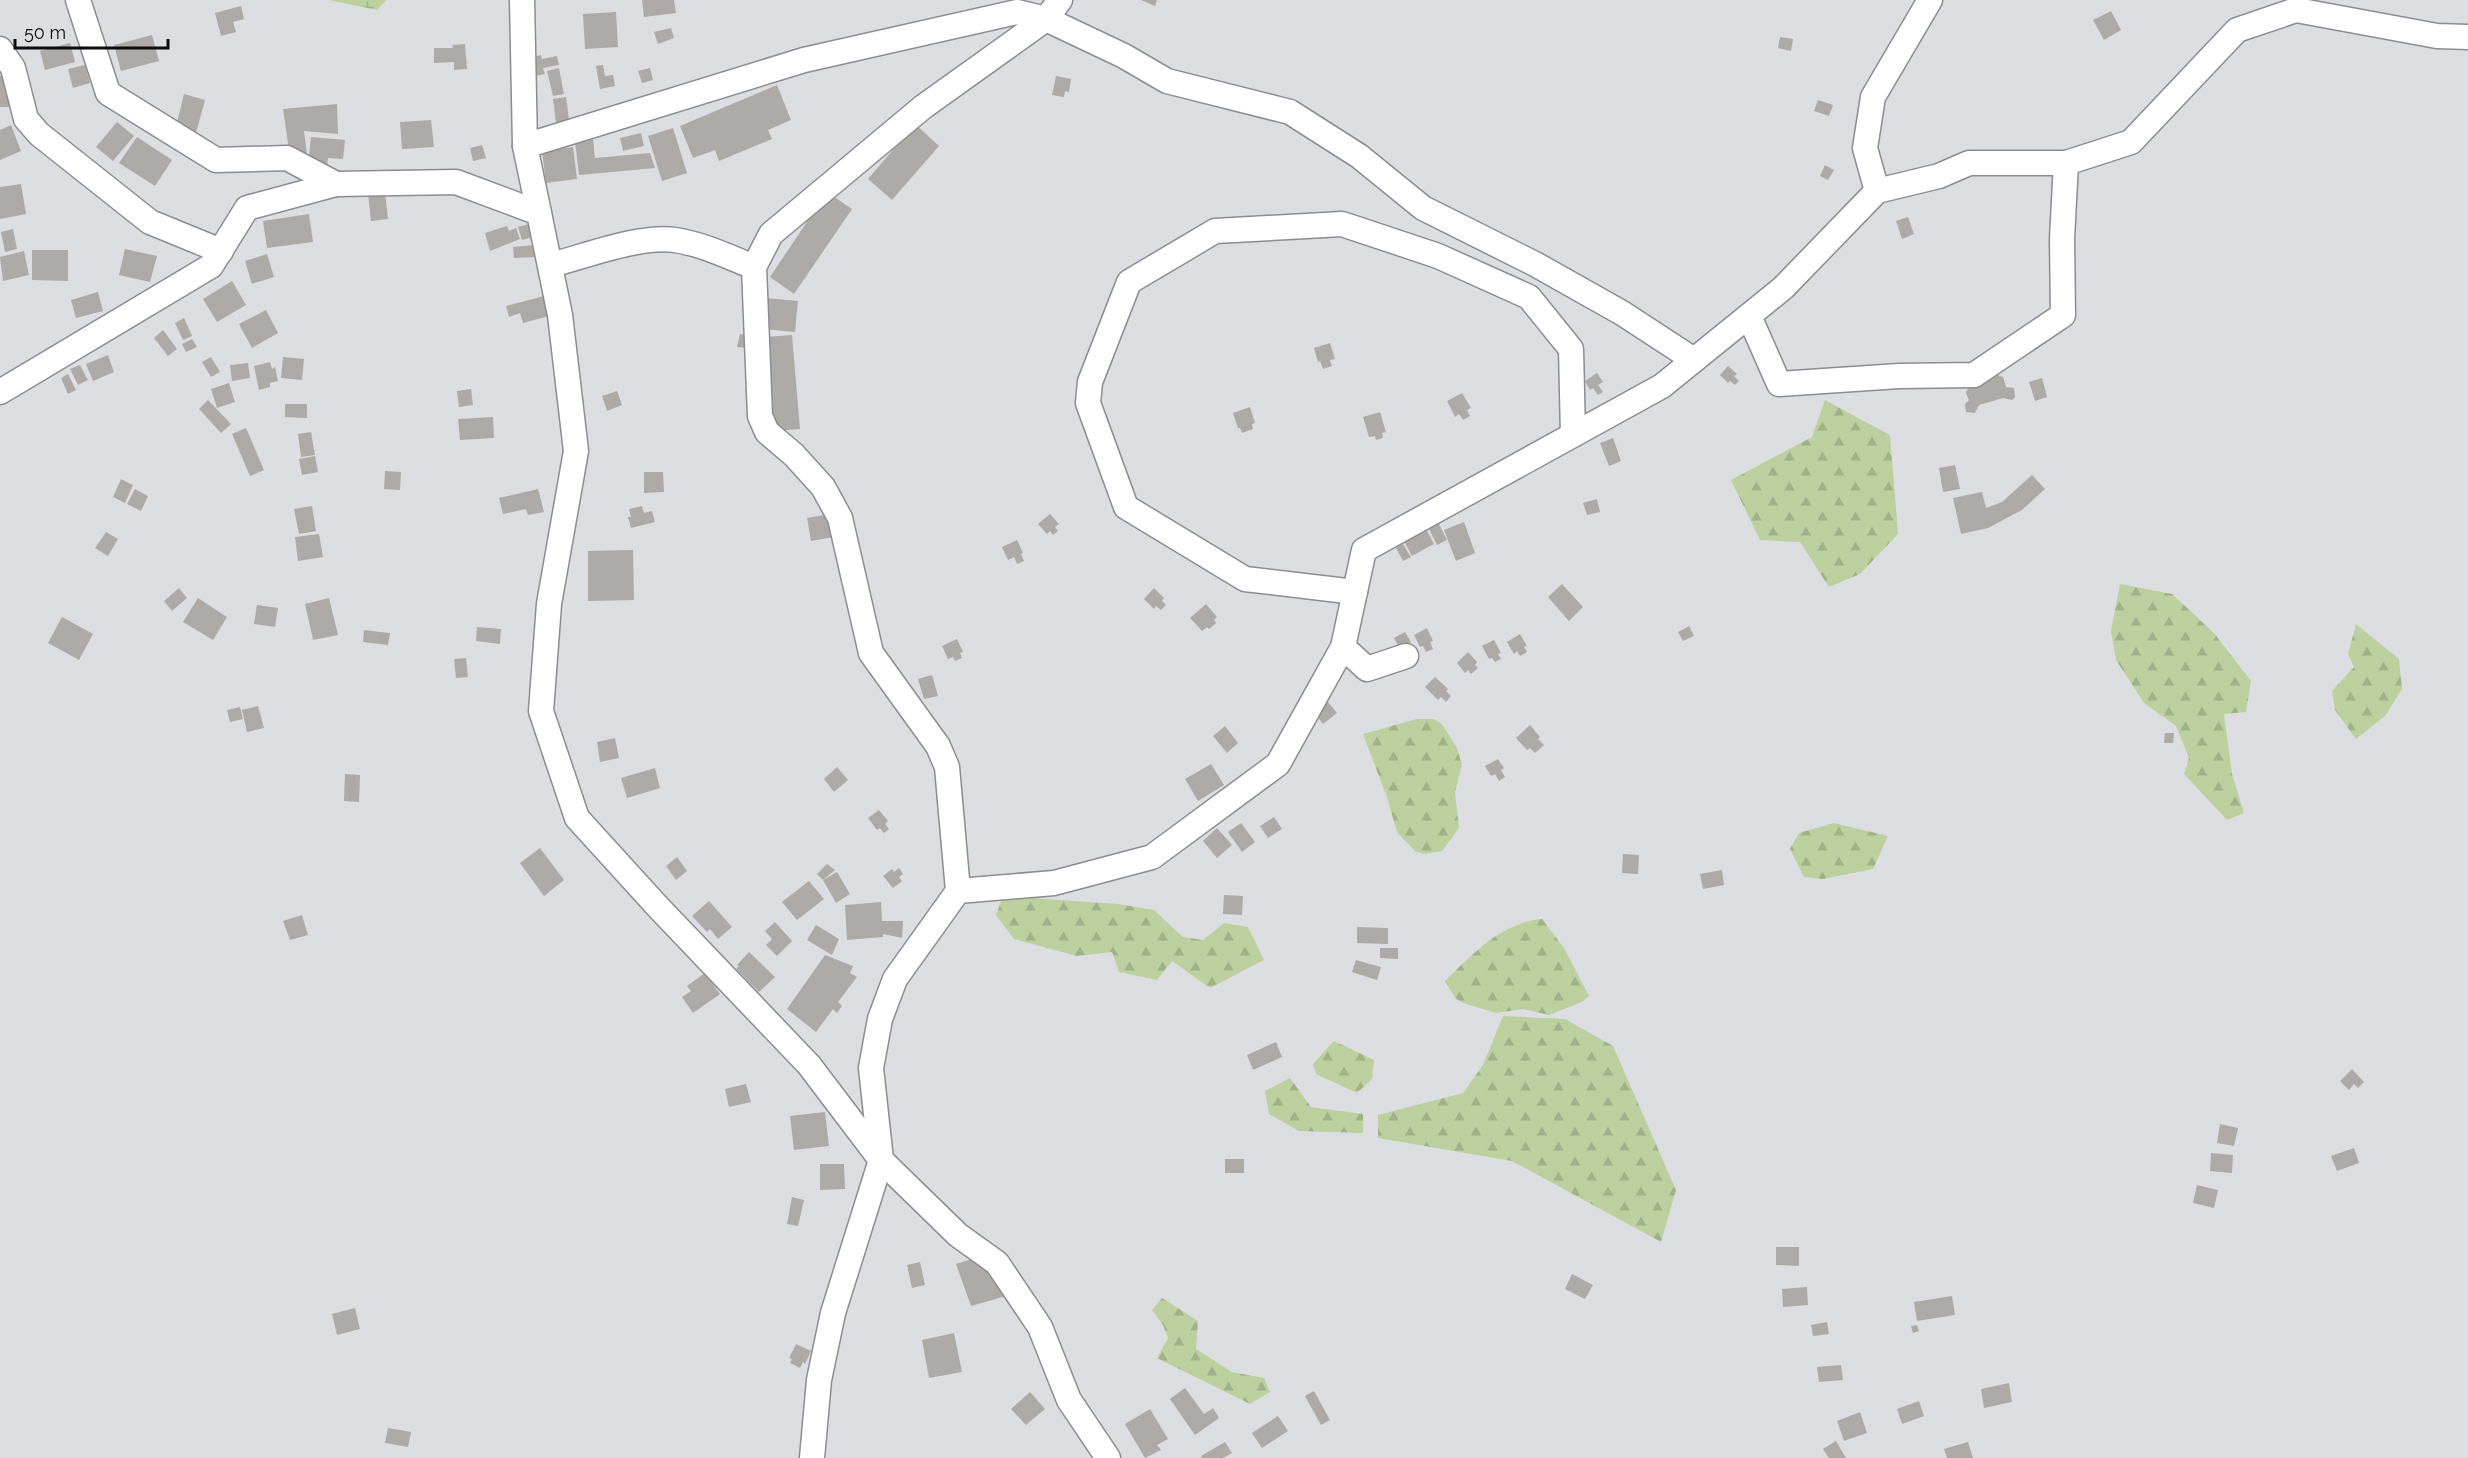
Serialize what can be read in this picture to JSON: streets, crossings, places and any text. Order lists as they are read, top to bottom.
{
  "scale_bar": "50 m"
}
